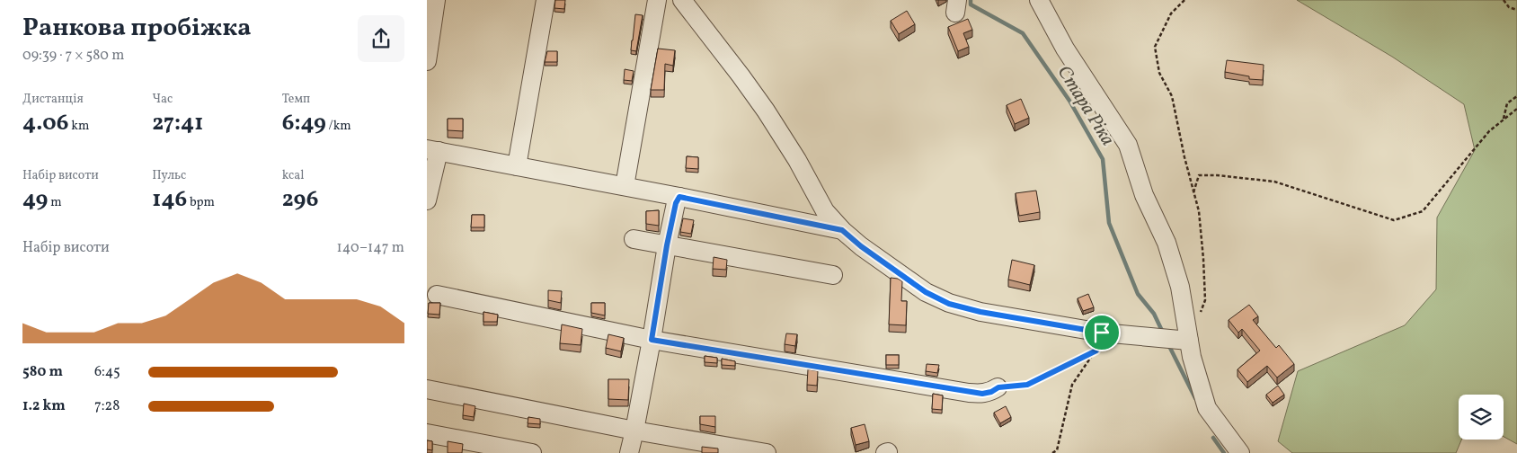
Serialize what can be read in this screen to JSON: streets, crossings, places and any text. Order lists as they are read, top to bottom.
{
  "water": ["Стара Ріка"],
  "page": {
    "heading": ["Ранкова пробіжка", "09:39 · 7 × 580 m"],
    "stats": [
      ["Дистанція", "4.06 km"],
      ["Час", "27:41"],
      ["Темп", "6:49 /km"],
      ["Набір висоти", "49 m"],
      ["Пульс", "146 bpm"],
      ["kcal", "296"]
    ],
    "chart": ["Набір висоти", "140–147 m"],
    "list": [
      {
        "name": "580 m",
        "note": "6:45"
      },
      {
        "name": "1.2 km",
        "note": "7:28"
      }
    ]
  }
}
